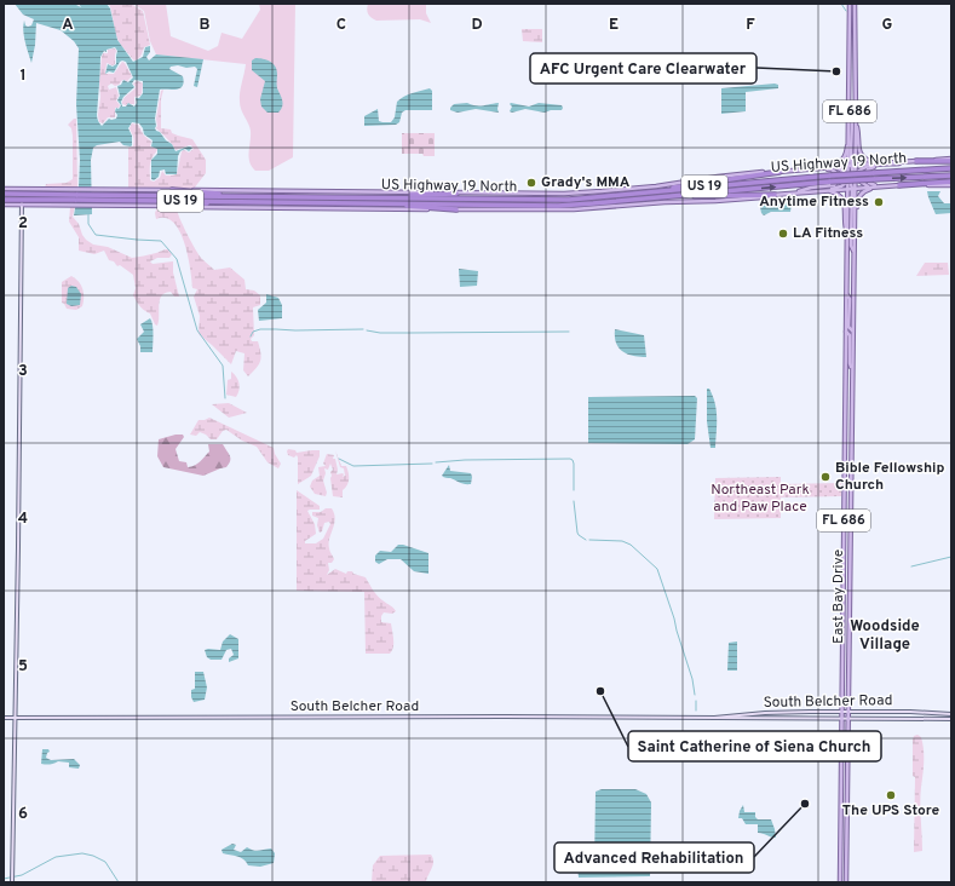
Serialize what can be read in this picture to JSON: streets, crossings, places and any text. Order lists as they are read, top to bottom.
{
  "streets": {
    "highway": ["US Highway 19 North", "US 19"],
    "main road": ["FL 686", "East Bay Drive", "South Belcher Road"]
  },
  "crossings": [
    ["FL 686", "East Bay Drive"],
    ["East Bay Drive", "South Belcher Road"]
  ],
  "districts": ["Woodside Village"],
  "parks": ["Northeast Park and Paw Place"],
  "places": [
    "AFC Urgent Care Clearwater",
    "Grady's MMA",
    "Anytime Fitness",
    "LA Fitness",
    "Bible Fellowship Church",
    "Saint Catherine of Siena Church",
    "The UPS Store",
    "Advanced Rehabilitation"
  ],
  "grid": {
    "columns": [
      "A",
      "B",
      "C",
      "D",
      "E",
      "F",
      "G"
    ],
    "rows": [
      "1",
      "2",
      "3",
      "4",
      "5",
      "6"
    ]
  }
}
